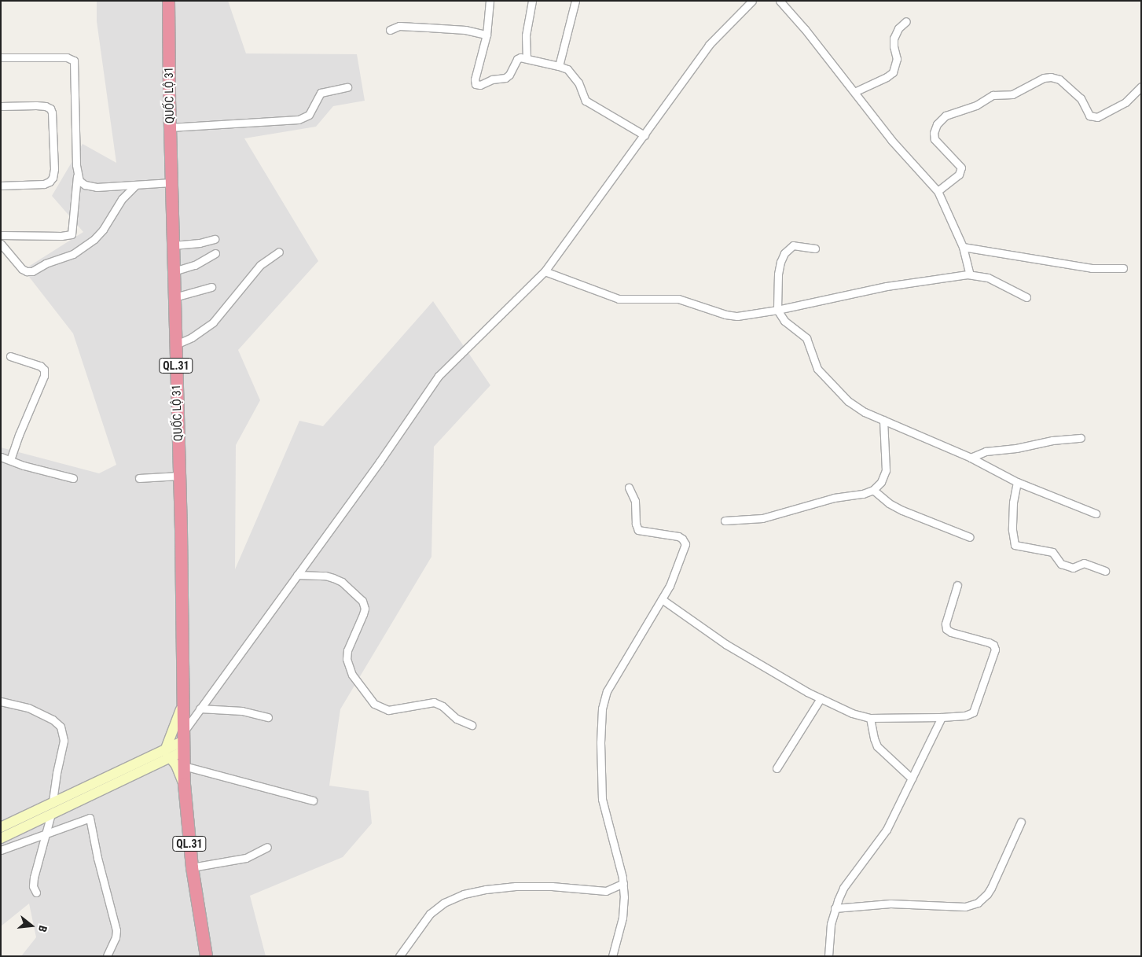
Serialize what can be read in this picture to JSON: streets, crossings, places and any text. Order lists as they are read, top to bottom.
{
  "streets": {
    "highway": ["QUỐC LỘ 31", "QL.31"]
  },
  "crossings": [
    ["QUỐC LỘ 31", "QL.31"]
  ],
  "north": "right"
}
